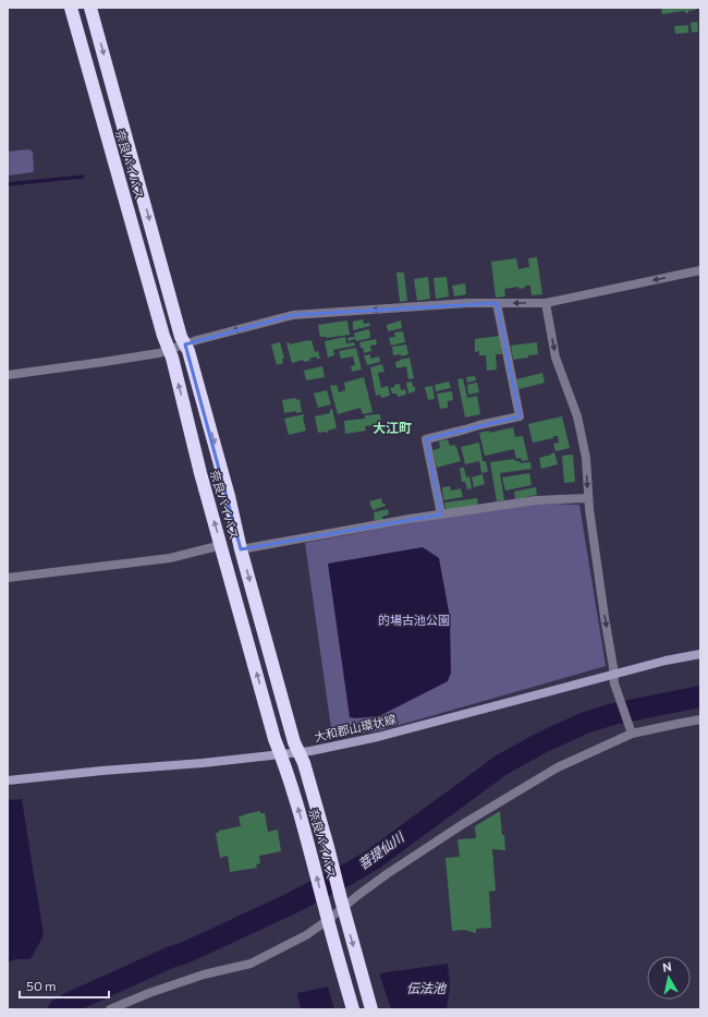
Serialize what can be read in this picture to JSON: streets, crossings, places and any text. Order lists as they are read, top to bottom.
{
  "streets": {
    "highway": ["奈良バイパス"],
    "main road": ["大和郡山環状線"]
  },
  "crossings": [
    ["奈良バイパス", "大和郡山環状線"]
  ],
  "districts": ["大江町"],
  "water": ["菩提仙川", "伝法池"],
  "parks": ["的場古池公園"],
  "scale_bar": "50 m",
  "north": "top"
}
